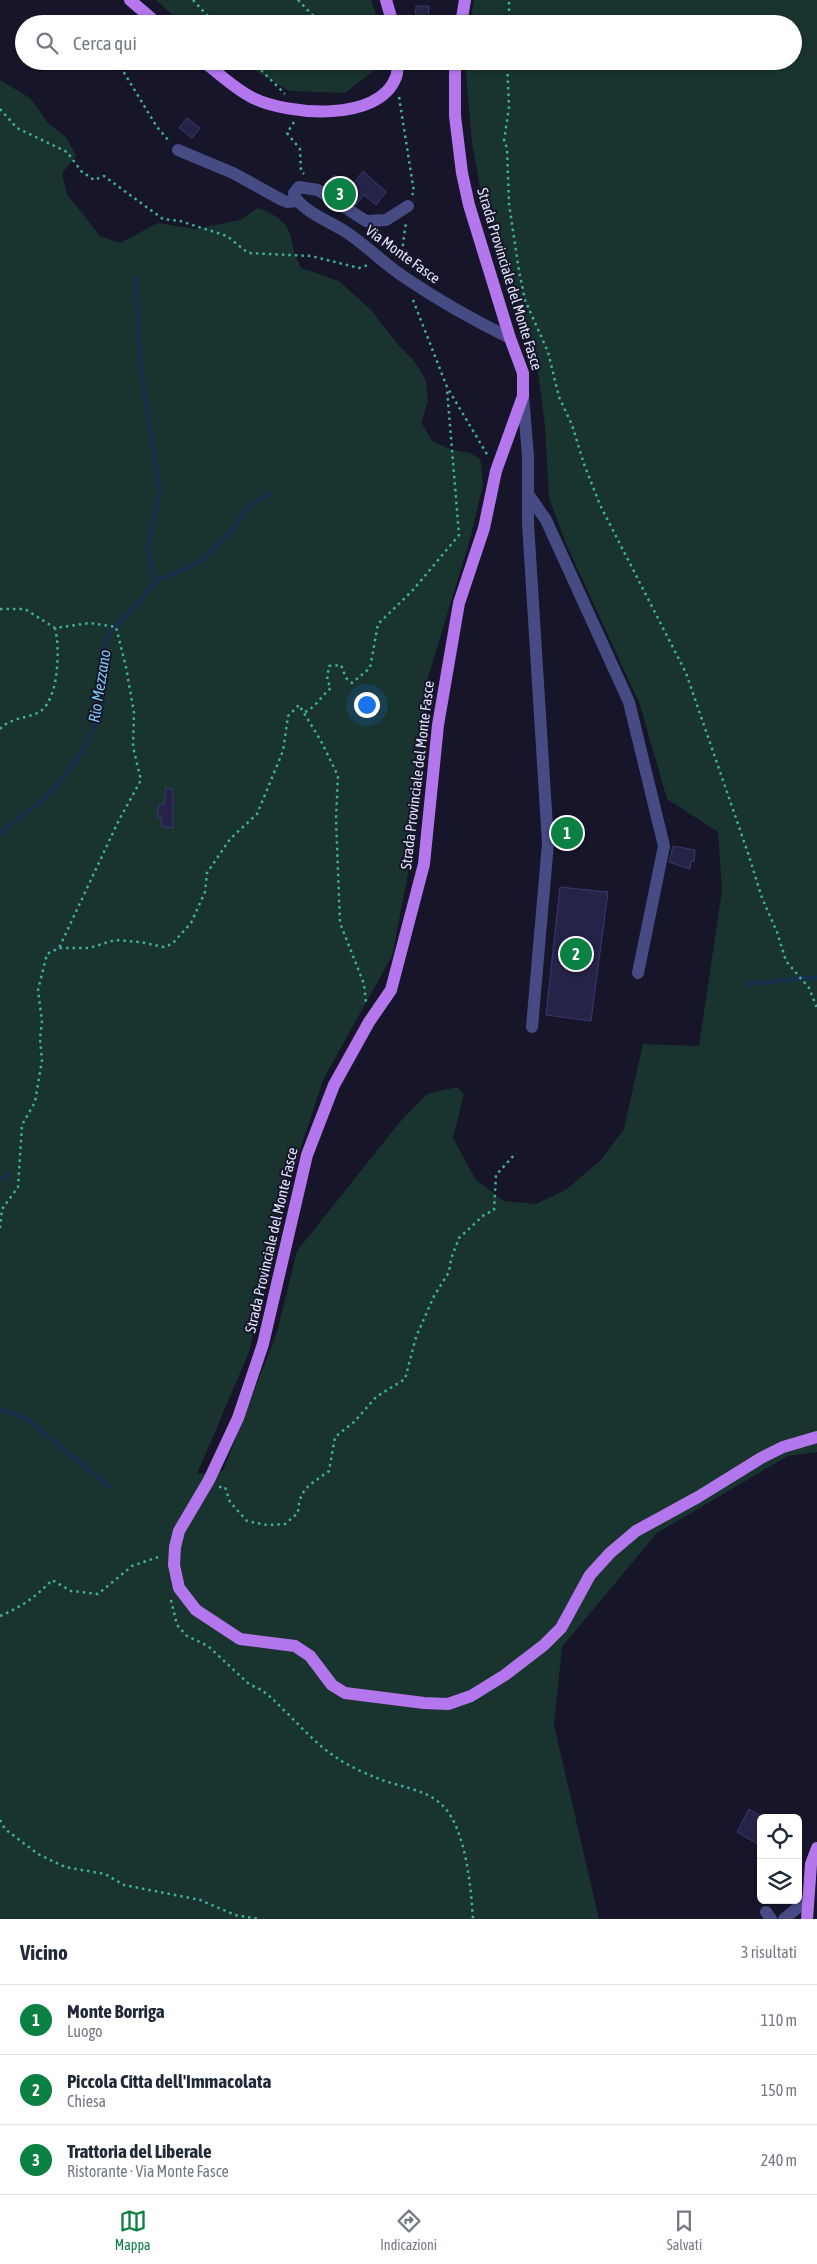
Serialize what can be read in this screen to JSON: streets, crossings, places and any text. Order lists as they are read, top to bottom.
{
  "streets": {
    "main road": ["Strada Provinciale del Monte Fasce"],
    "street": ["Via Monte Fasce"]
  },
  "crossings": [
    ["Via Monte Fasce", "Strada Provinciale del Monte Fasce"]
  ],
  "water": ["Rio Mezzano"],
  "page": {
    "search": "Cerca qui",
    "pins": ["3", "1", "2"],
    "heading": ["Vicino", "3 risultati"],
    "list": [
      {
        "mark": "1",
        "name": "Monte Borriga",
        "note": "Luogo",
        "value": "110 m"
      },
      {
        "mark": "2",
        "name": "Piccola Citta dell'Immacolata",
        "note": "Chiesa",
        "value": "150 m"
      },
      {
        "mark": "3",
        "name": "Trattoria del Liberale",
        "note": "Ristorante · Via Monte Fasce",
        "value": "240 m"
      }
    ],
    "nav": ["Mappa", "Indicazioni", "Salvati"]
  }
}
